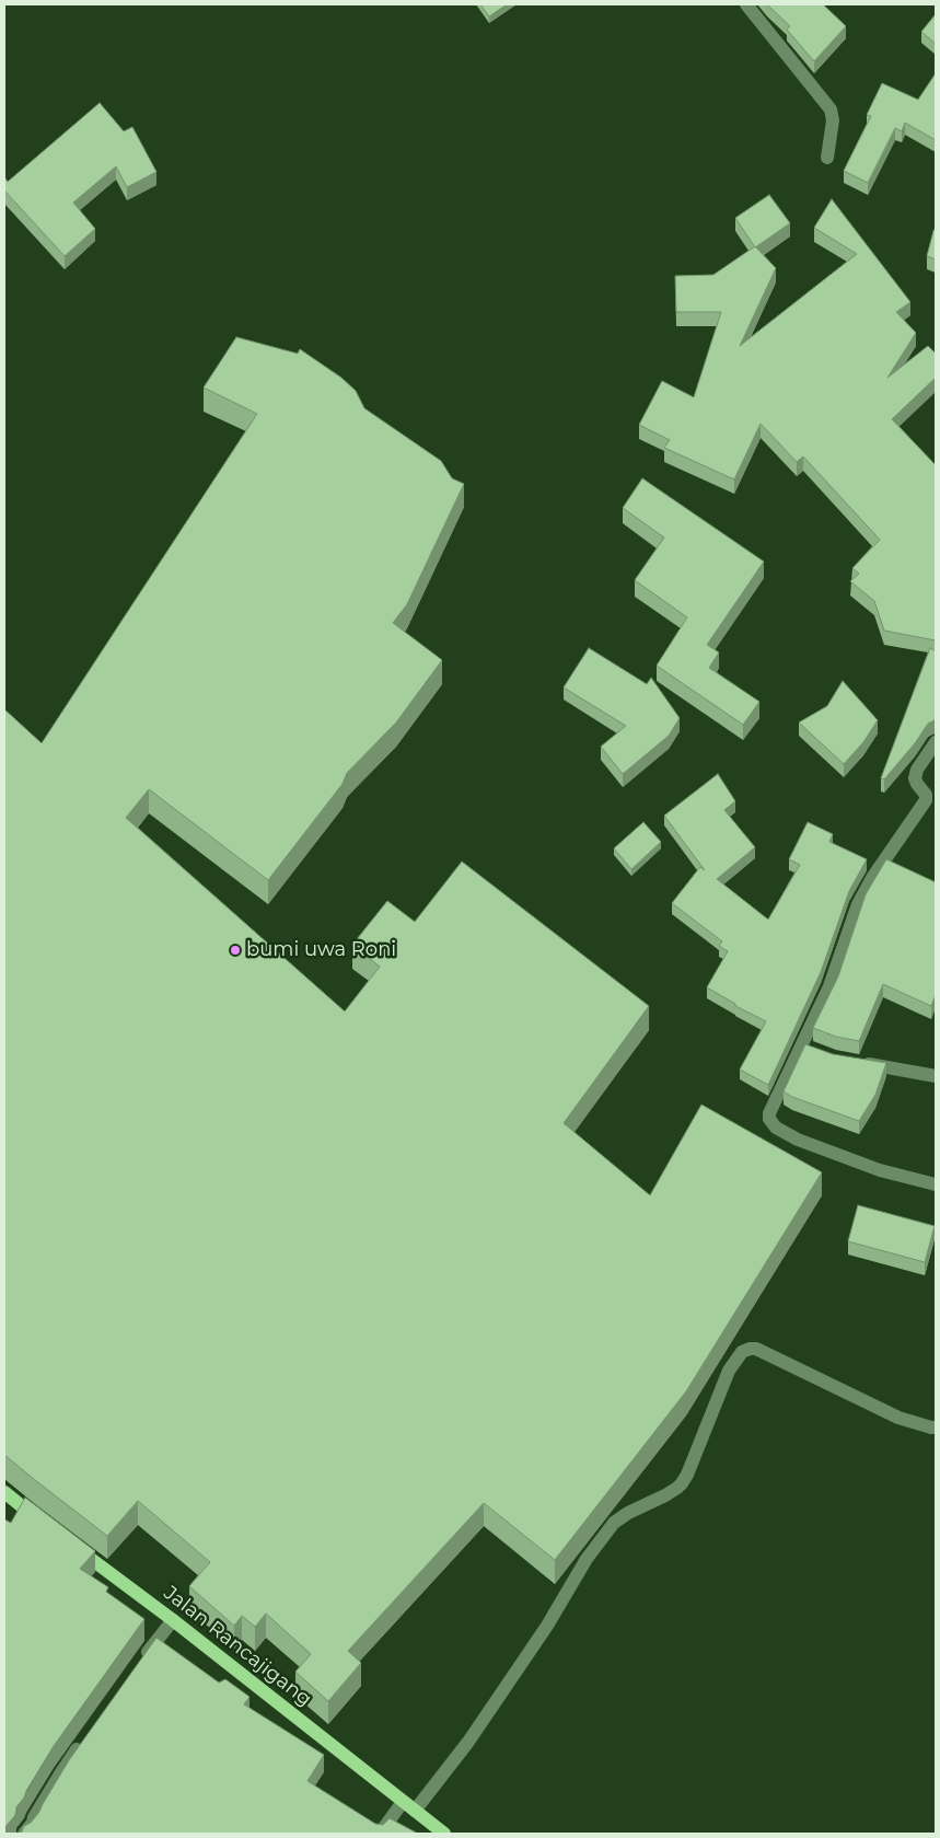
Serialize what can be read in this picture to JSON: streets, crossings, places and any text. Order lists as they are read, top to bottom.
{
  "streets": {
    "main road": ["Jalan Rancajigang"]
  },
  "places": ["bumi uwa Roni"]
}
